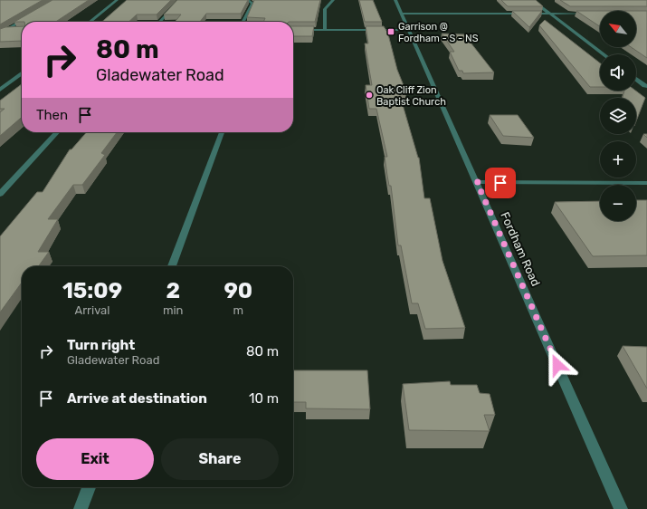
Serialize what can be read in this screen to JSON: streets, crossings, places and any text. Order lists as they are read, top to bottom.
{
  "streets": {
    "street": ["Fordham Road"]
  },
  "places": {
    "transit": ["Garrison @ Fordham - S - NS"],
    "other": ["Oak Cliff Zion Baptist Church"]
  },
  "north": "top left",
  "page": {
    "map_buttons": ["+", "−"],
    "turn": ["80 m", "Gladewater Road"],
    "then": "Then",
    "eta": [
      "15:09",
      "Arrival",
      "2",
      "min",
      "90",
      "m"
    ],
    "list": [
      {
        "name": "Turn right",
        "note": "Gladewater Road",
        "value": "80 m"
      },
      {
        "name": "Arrive at destination",
        "value": "10 m"
      }
    ],
    "buttons": ["Exit", "Share"]
  }
}
